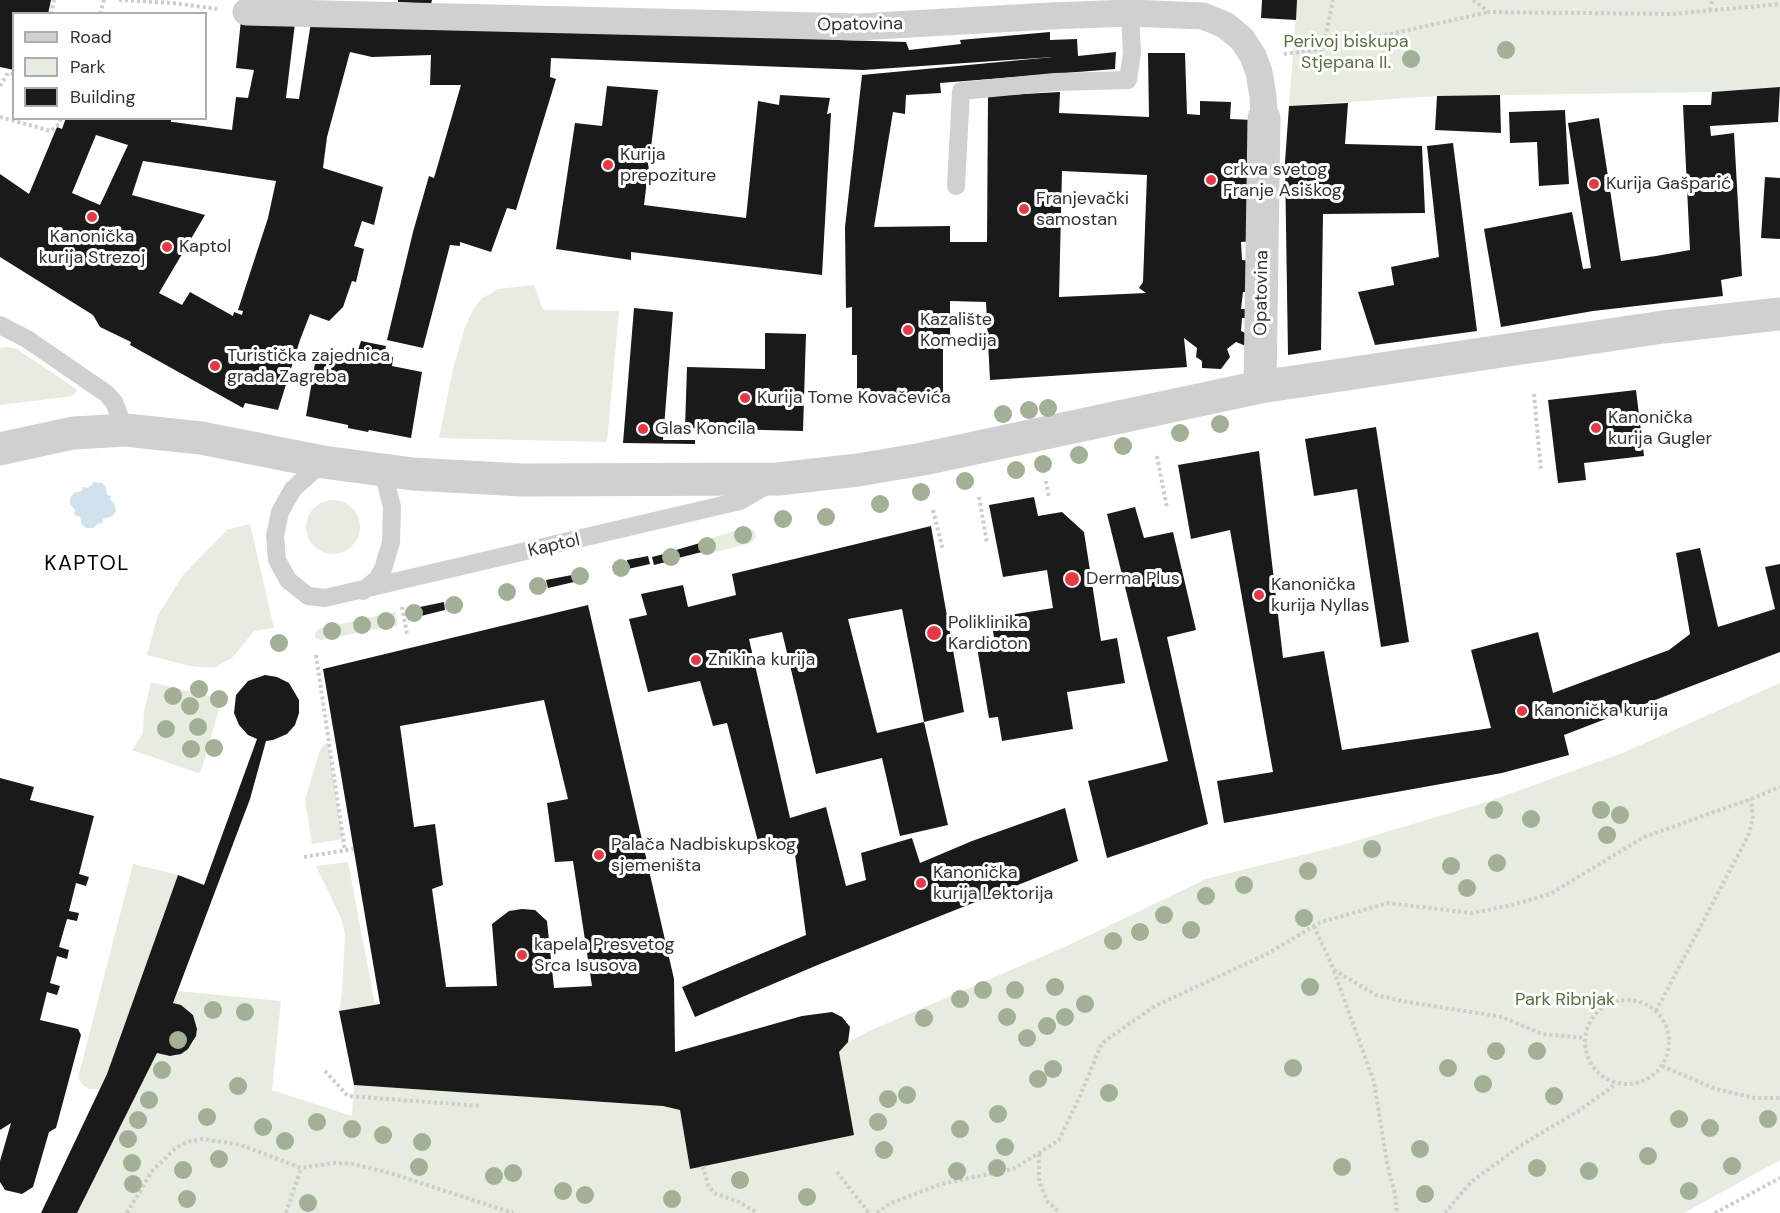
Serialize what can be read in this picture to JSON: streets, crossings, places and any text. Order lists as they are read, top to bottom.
{
  "streets": {
    "street": ["Opatovina"],
    "lane": ["Kaptol"]
  },
  "districts": ["KAPTOL"],
  "parks": ["Perivoj biskupa Stjepana II.", "Park Ribnjak"],
  "places": [
    "Kurija prepoziture",
    "crkva svetog Franje Asiškog",
    "Kurija Gašparić",
    "Franjevački samostan",
    "Kanonička kurija Strezoj",
    "Kaptol",
    "Kazalište Komedija",
    "Turistička zajednica grada Zagreba",
    "Kurija Tome Kovačevića",
    "Kanonička kurija Gugler",
    "Glas Koncila",
    "Derma Plus",
    "Kanonička kurija Nyllas",
    "Poliklinika Kardioton",
    "Znikina kurija",
    "Kanonička kurija",
    "Palača Nadbiskupskog sjemeništa",
    "Kanonička kurija Lektorija",
    "kapela Presvetog Srca Isusova"
  ],
  "legend": ["Road", "Park", "Building"]
}
